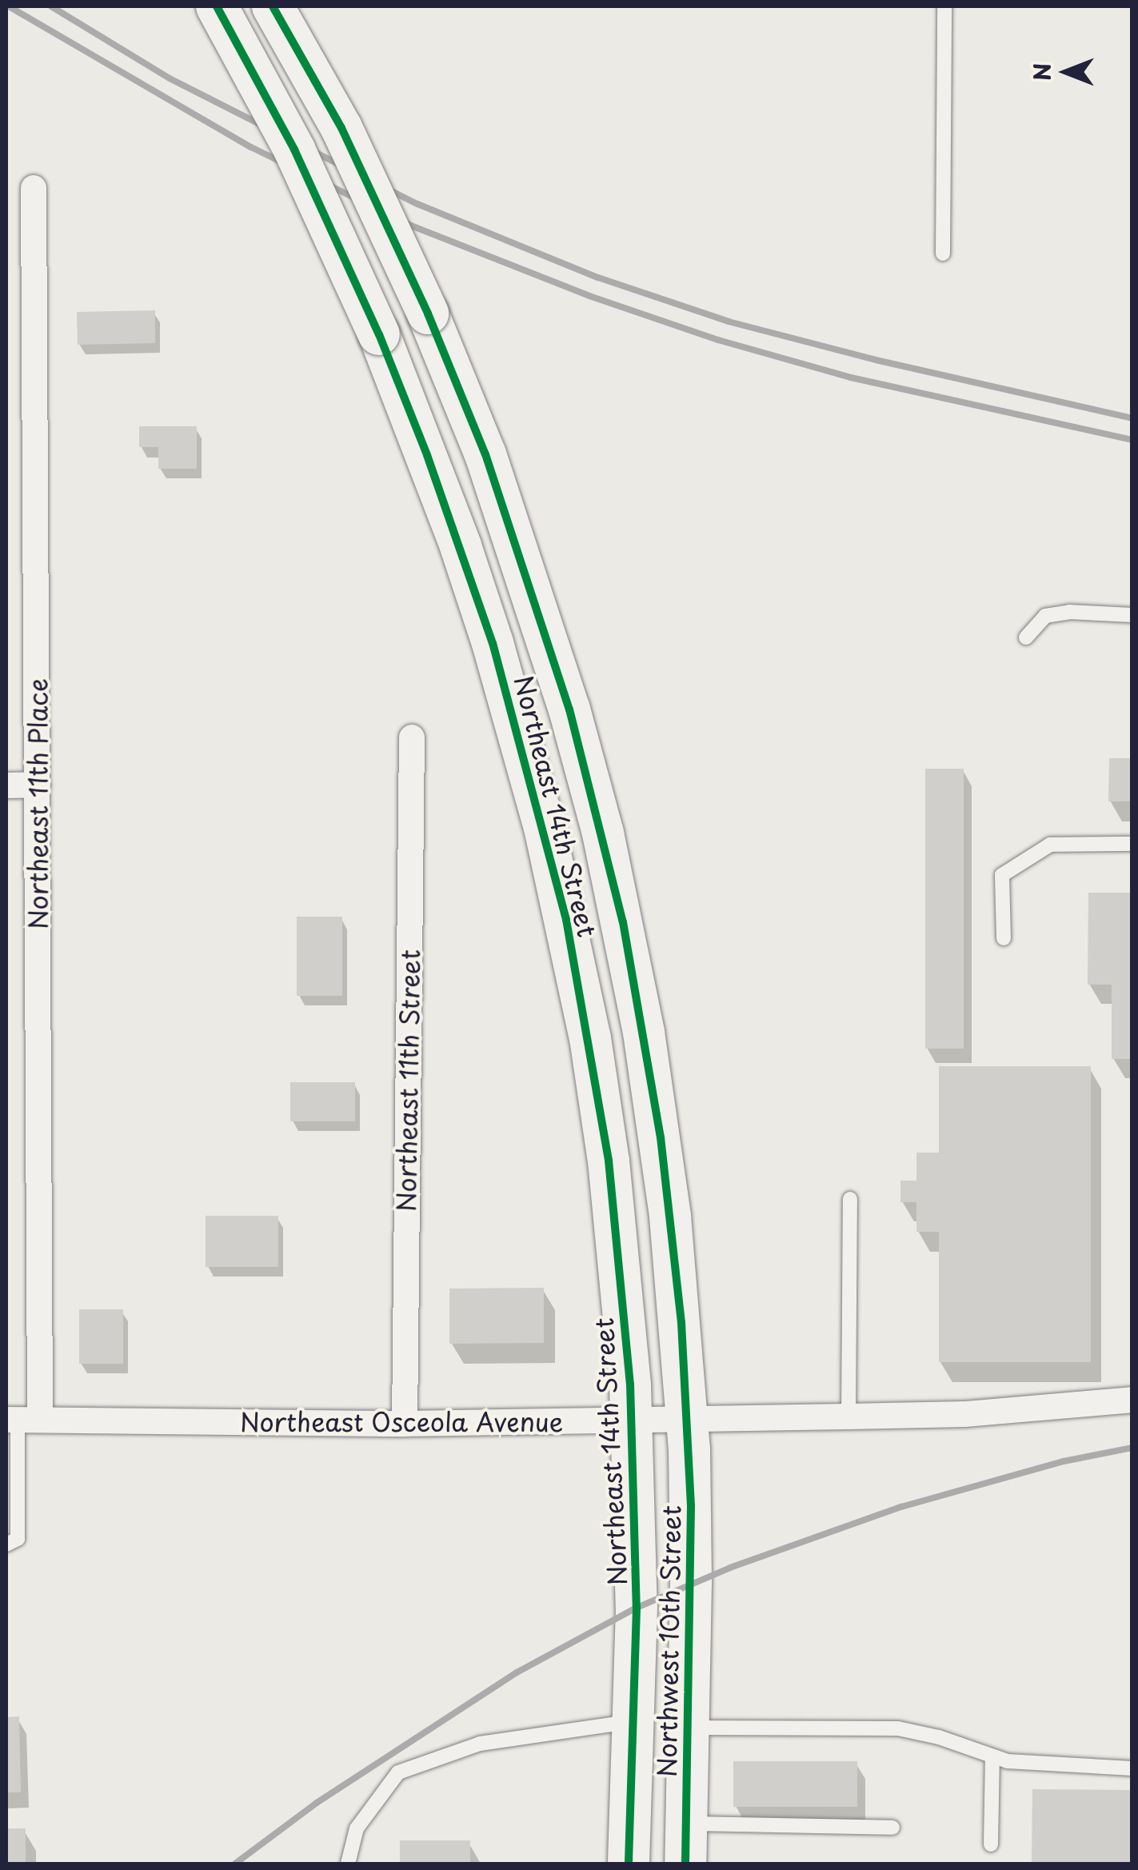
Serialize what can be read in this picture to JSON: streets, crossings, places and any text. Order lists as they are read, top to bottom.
{
  "streets": {
    "main road": ["Northeast 14th Street", "Northwest 10th Street"],
    "street": ["Northeast 11th Place", "Northeast 11th Street", "Northeast Osceola Avenue"]
  },
  "crossings": [
    ["Northeast 11th Place", "Northeast Osceola Avenue"],
    ["Northeast 14th Street", "Northeast Osceola Avenue"],
    ["Northeast 14th Street", "Northwest 10th Street"],
    ["Northeast 11th Street", "Northeast Osceola Avenue"],
    ["Northeast Osceola Avenue", "Northwest 10th Street"]
  ],
  "north": "left"
}
